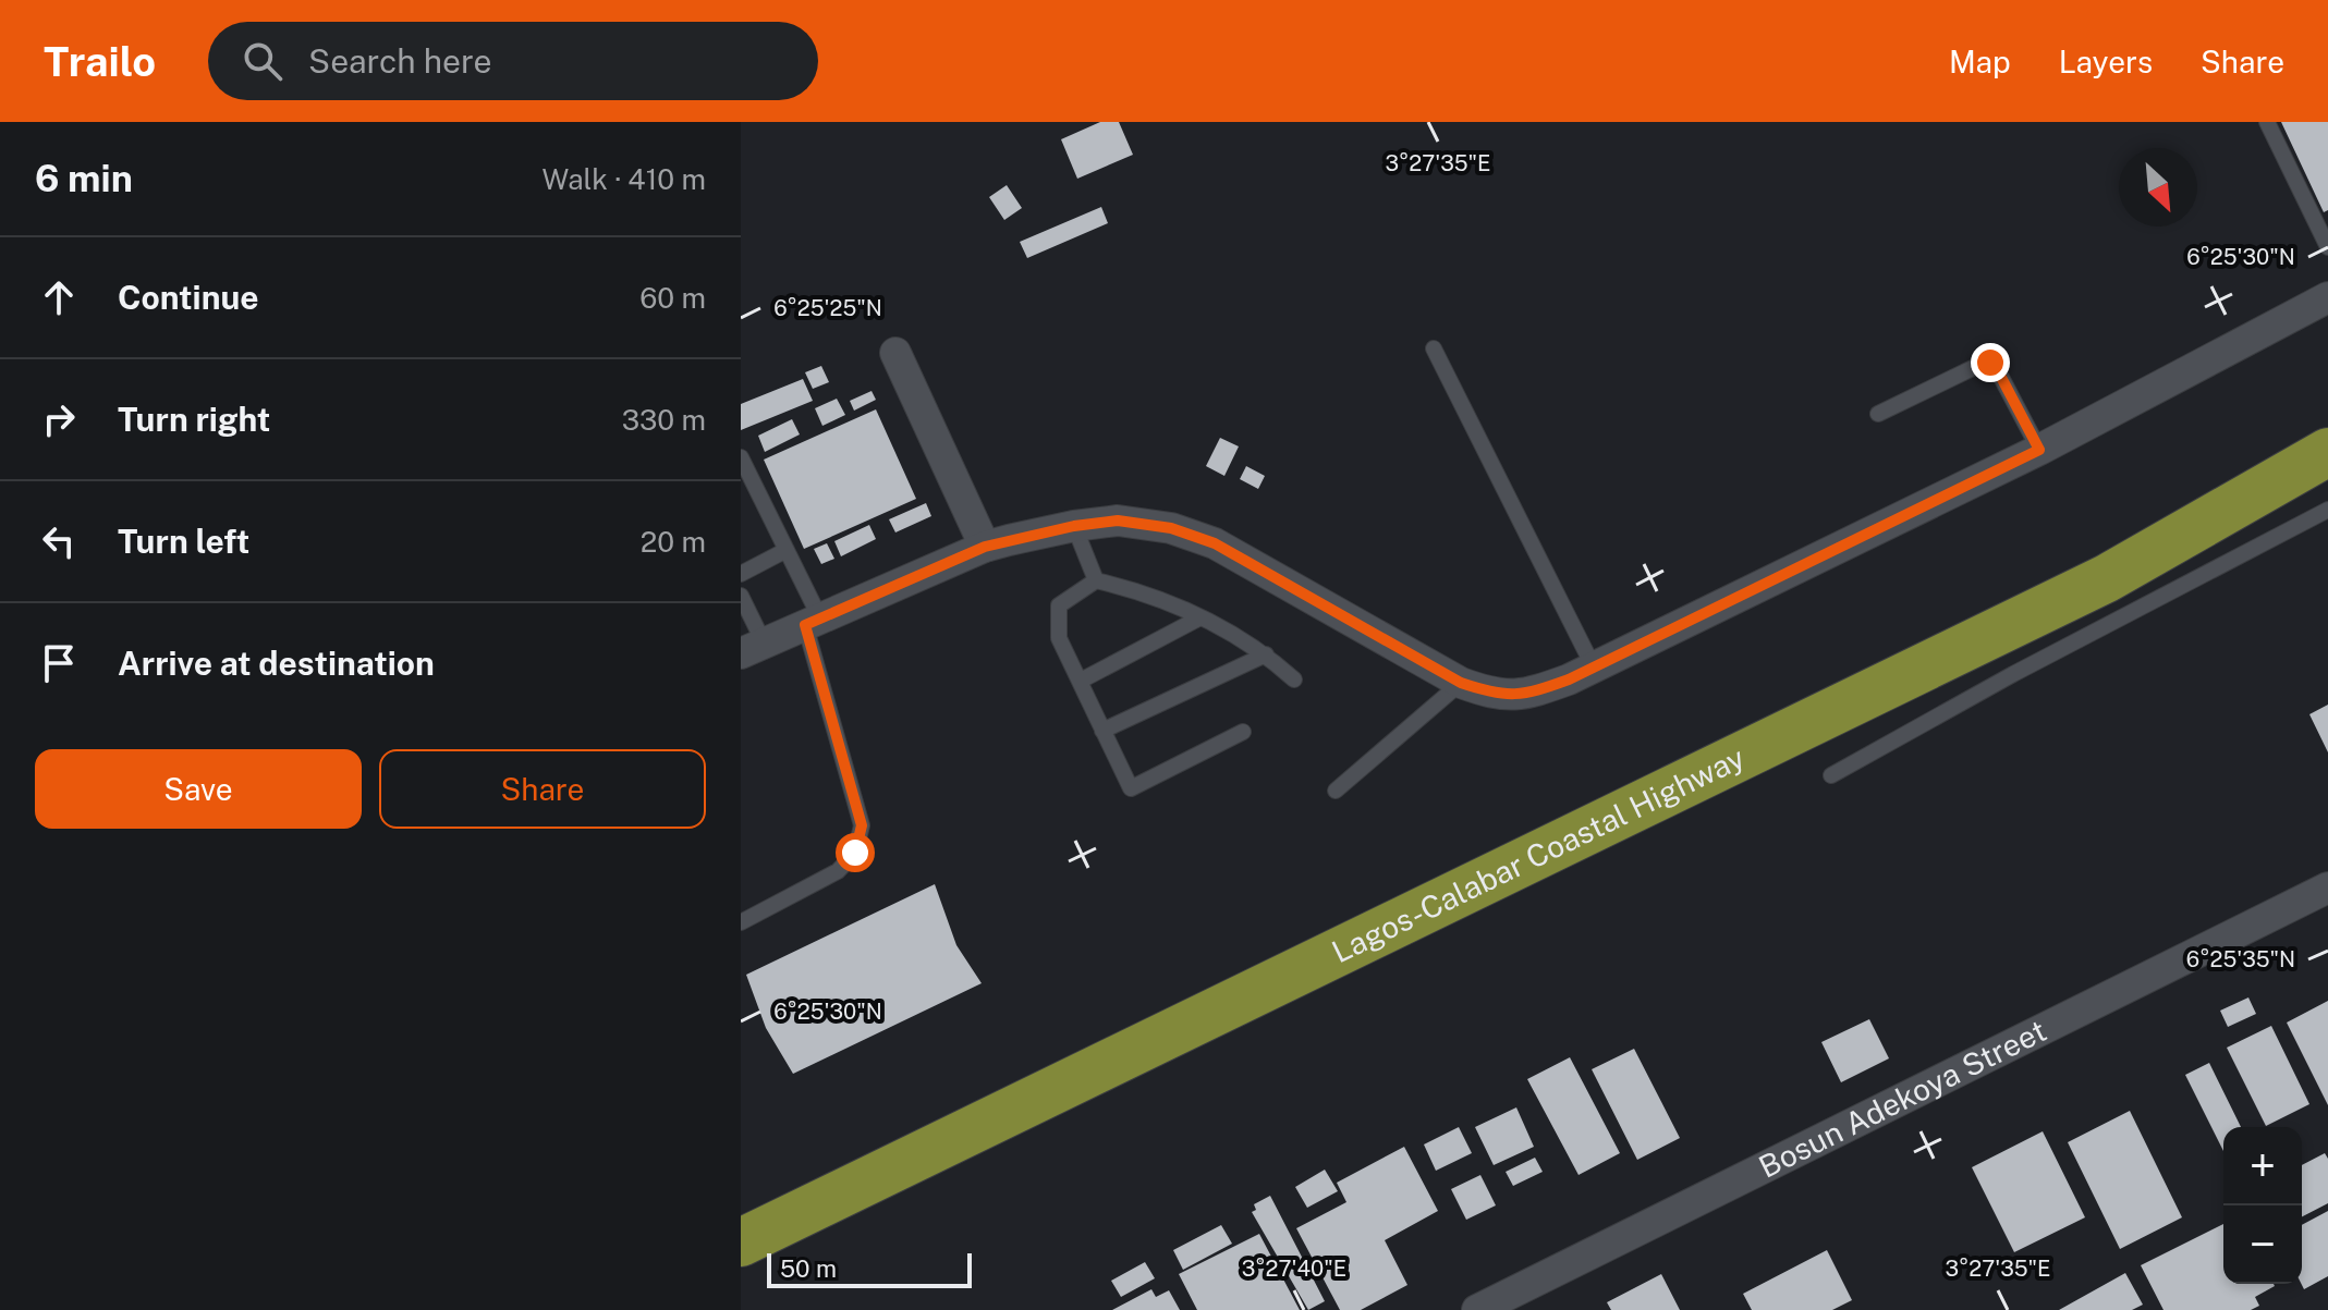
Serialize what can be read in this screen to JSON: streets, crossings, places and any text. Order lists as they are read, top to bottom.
{
  "streets": {
    "highway": ["Lagos-Calabar Coastal Highway"],
    "street": ["Bosun Adekoya Street"]
  },
  "scale_bar": "50 m",
  "north": "bottom right",
  "page": {
    "header": "Trailo",
    "search": "Search here",
    "nav": ["Map", "Layers", "Share"],
    "heading": ["6 min", "Walk · 410 m"],
    "list": [
      ["Continue", "60 m"],
      ["Turn right", "330 m"],
      ["Turn left", "20 m"],
      "Arrive at destination"
    ],
    "buttons": ["Save", "Share"],
    "map_buttons": ["+", "−"],
    "scale": "50 m"
  },
  "coordinates": [
    "3°27'35\"E",
    "6°25'30\"N",
    "6°25'25\"N",
    "6°25'35\"N",
    "3°27'40\"E"
  ]
}
